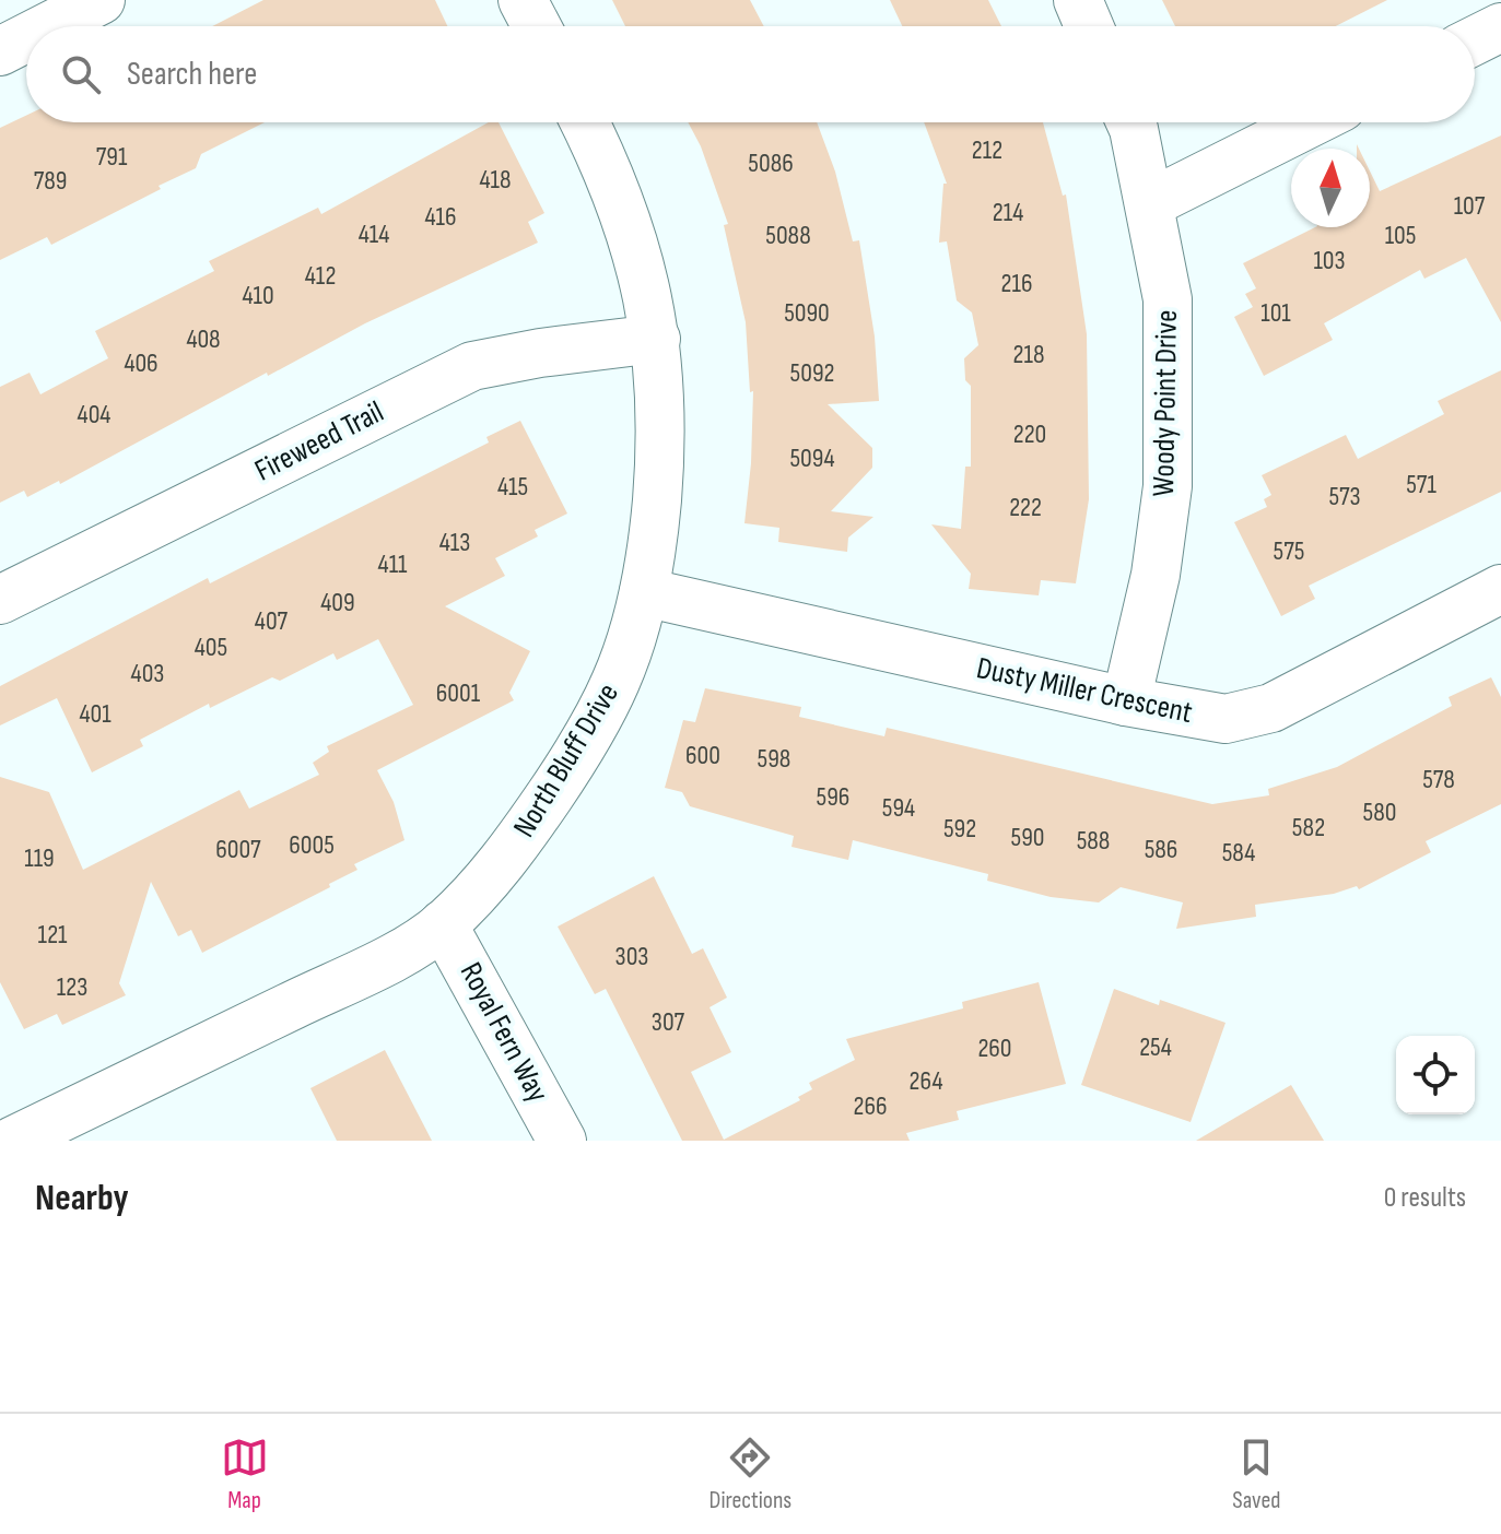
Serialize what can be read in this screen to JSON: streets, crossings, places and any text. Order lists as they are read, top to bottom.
{
  "streets": {
    "street": [
      "Woody Point Drive",
      "Fireweed Trail",
      "Dusty Miller Crescent",
      "North Bluff Drive",
      "Royal Fern Way"
    ]
  },
  "crossings": [
    ["Woody Point Drive", "Dusty Miller Crescent"],
    ["Fireweed Trail", "North Bluff Drive"],
    ["Dusty Miller Crescent", "North Bluff Drive"],
    ["North Bluff Drive", "Royal Fern Way"]
  ],
  "house_numbers": [
    "212",
    "791",
    "5086",
    "418",
    "789",
    "107",
    "214",
    "416",
    "414",
    "5088",
    "105",
    "103",
    "412",
    "216",
    "410",
    "5090",
    "101",
    "408",
    "218",
    "406",
    "5092",
    "404",
    "220",
    "5094",
    "571",
    "415",
    "573",
    "222",
    "413",
    "575",
    "411",
    "409",
    "407",
    "405",
    "403",
    "6001",
    "401",
    "600",
    "598",
    "578",
    "596",
    "594",
    "580",
    "582",
    "592",
    "590",
    "588",
    "6005",
    "6007",
    "586",
    "584",
    "119",
    "121",
    "303",
    "123",
    "307",
    "254",
    "260",
    "264",
    "266"
  ],
  "north": "top",
  "page": {
    "search": "Search here",
    "heading": ["Nearby", "0 results"],
    "nav": ["Map", "Directions", "Saved"]
  }
}
